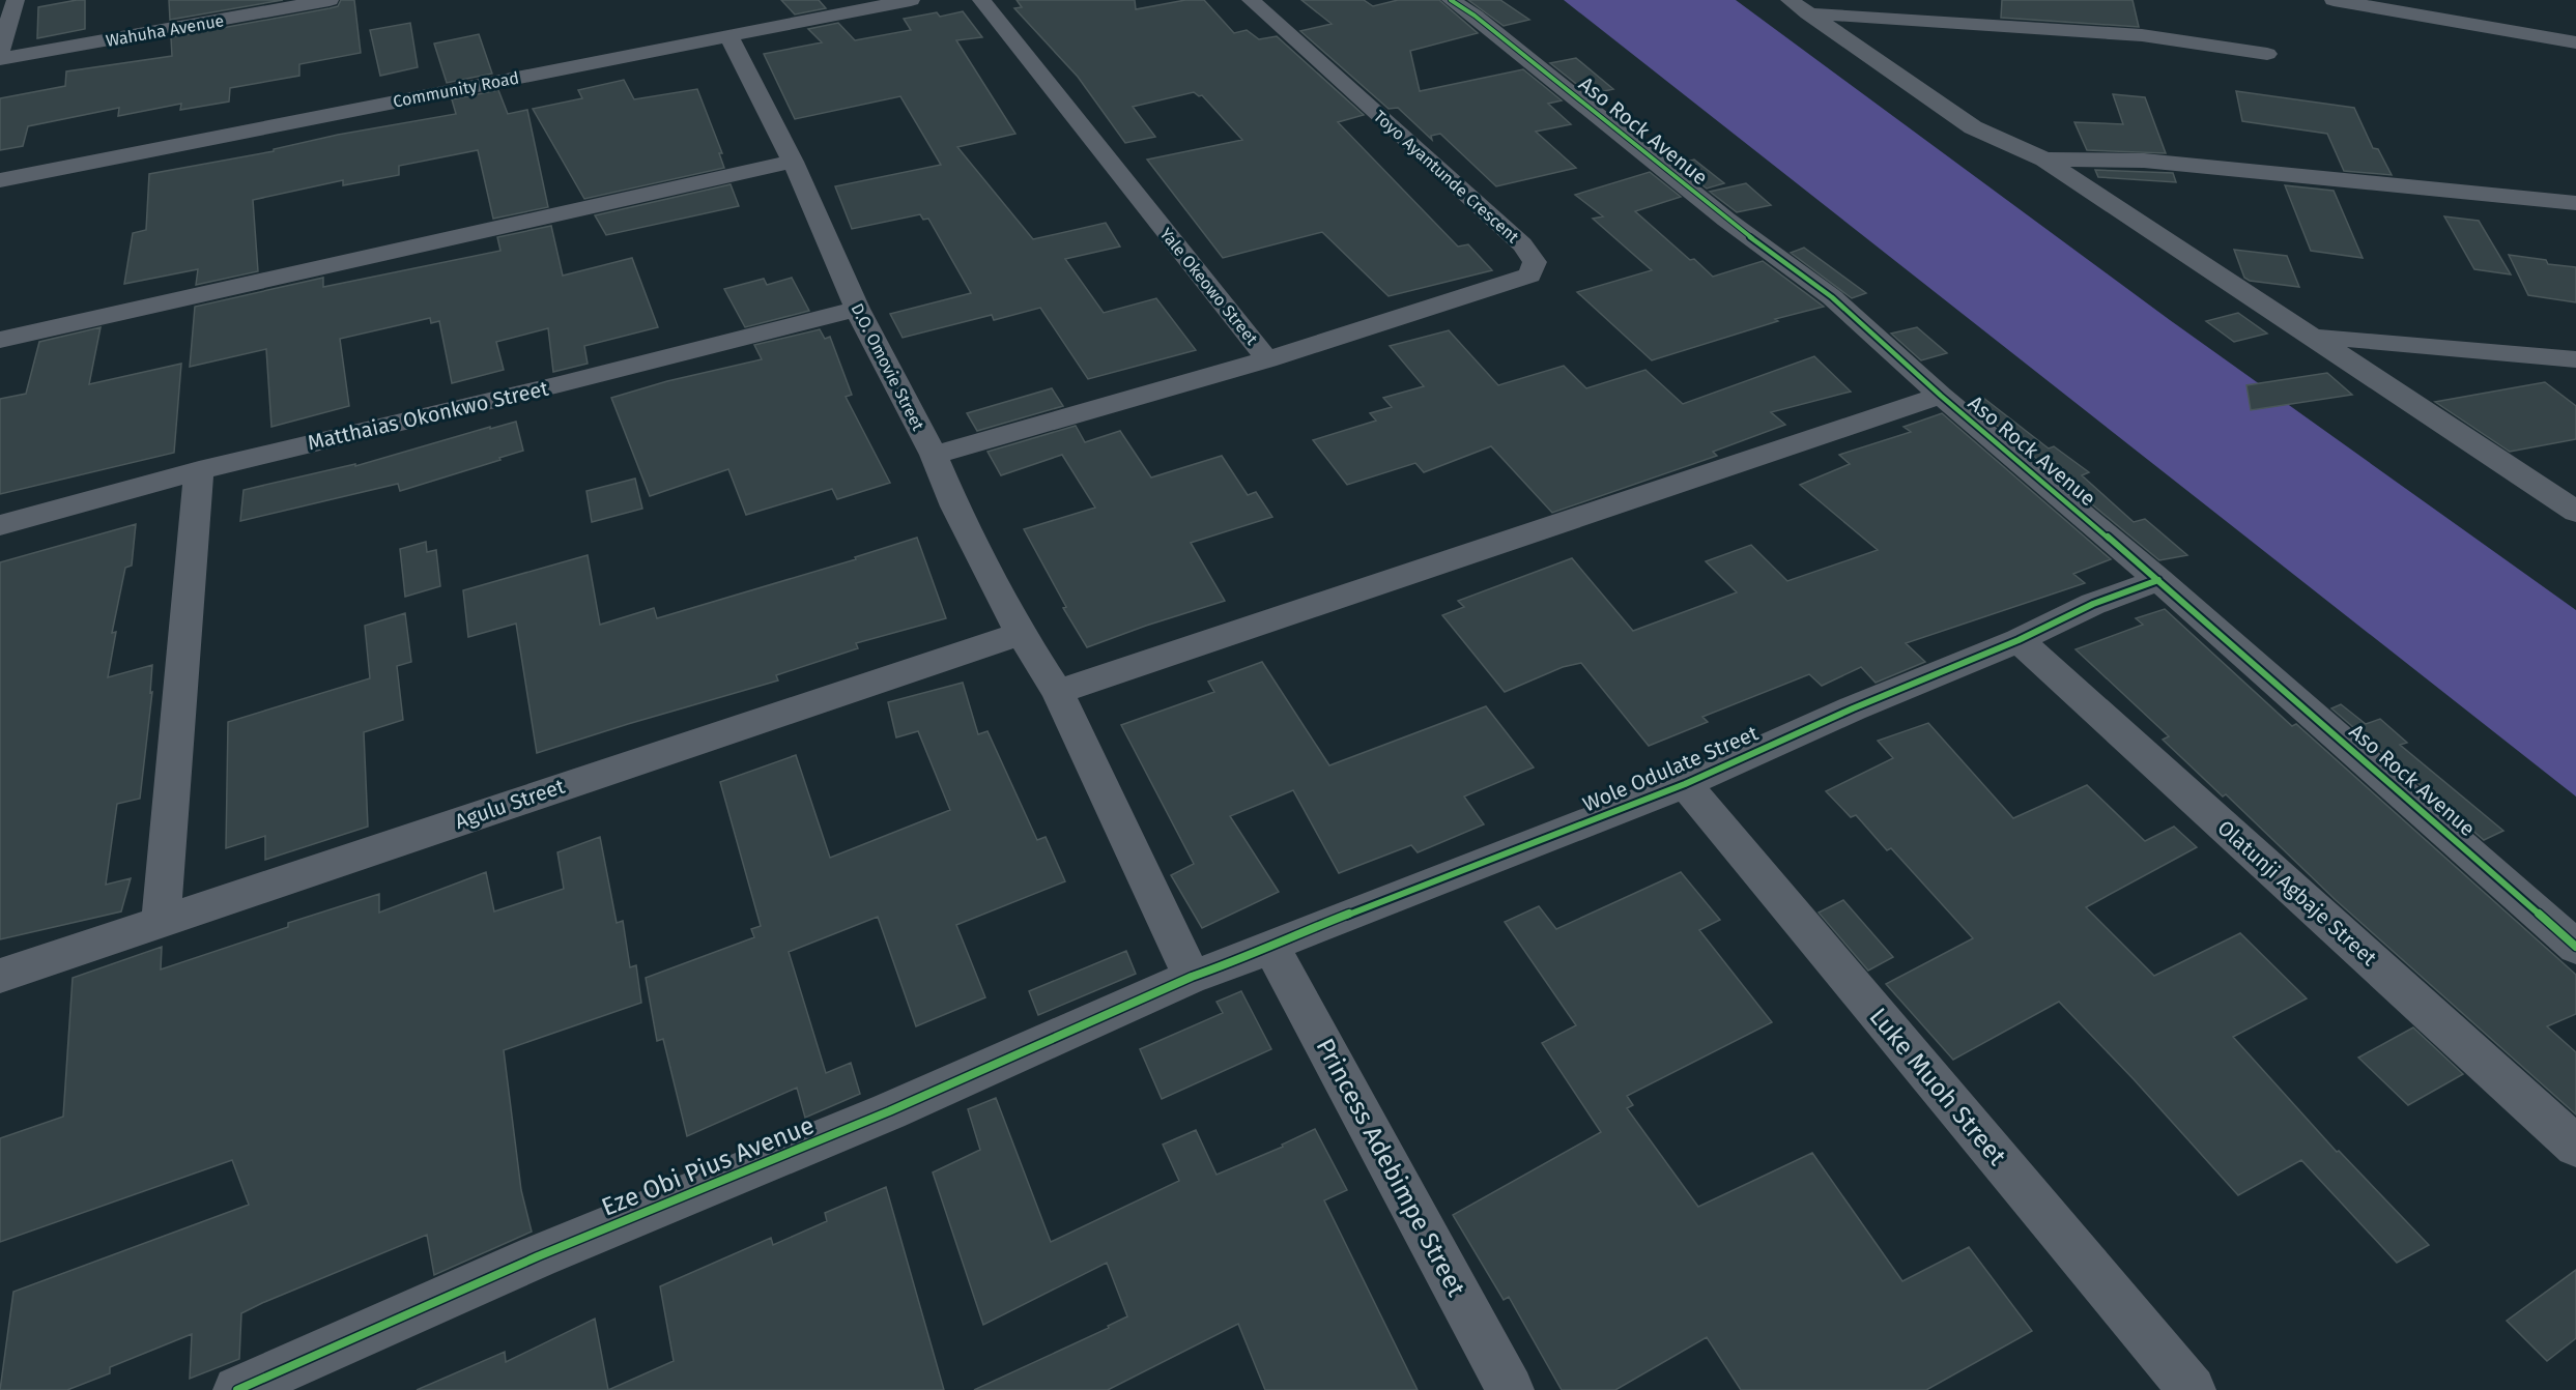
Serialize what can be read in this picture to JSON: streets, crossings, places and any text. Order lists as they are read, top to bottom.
{
  "streets": {
    "street": [
      "Wahuha Avenue",
      "Community Road",
      "Aso Rock Avenue",
      "Toyo Ayantunde Crescent",
      "Yale Okeowo Street",
      "D.O. Omovie Street",
      "Matthaias Okonkwo Street",
      "Wole Odulate Street",
      "Agulu Street",
      "Olatunji Agbaje Street",
      "Luke Muoh Street",
      "Eze Obi Pius Avenue",
      "Princess Adebimpe Street"
    ]
  },
  "crossings": [
    ["Community Road", "D.O. Omovie Street"],
    ["Aso Rock Avenue", "Wole Odulate Street"],
    ["Toyo Ayantunde Crescent", "Yale Okeowo Street"],
    ["Yale Okeowo Street", "D.O. Omovie Street"],
    ["D.O. Omovie Street", "Matthaias Okonkwo Street"],
    ["D.O. Omovie Street", "Wole Odulate Street"],
    ["D.O. Omovie Street", "Agulu Street"],
    ["D.O. Omovie Street", "Eze Obi Pius Avenue"],
    ["Wole Odulate Street", "Olatunji Agbaje Street"],
    ["Wole Odulate Street", "Luke Muoh Street"],
    ["Wole Odulate Street", "Eze Obi Pius Avenue"],
    ["Wole Odulate Street", "Princess Adebimpe Street"]
  ]
}
